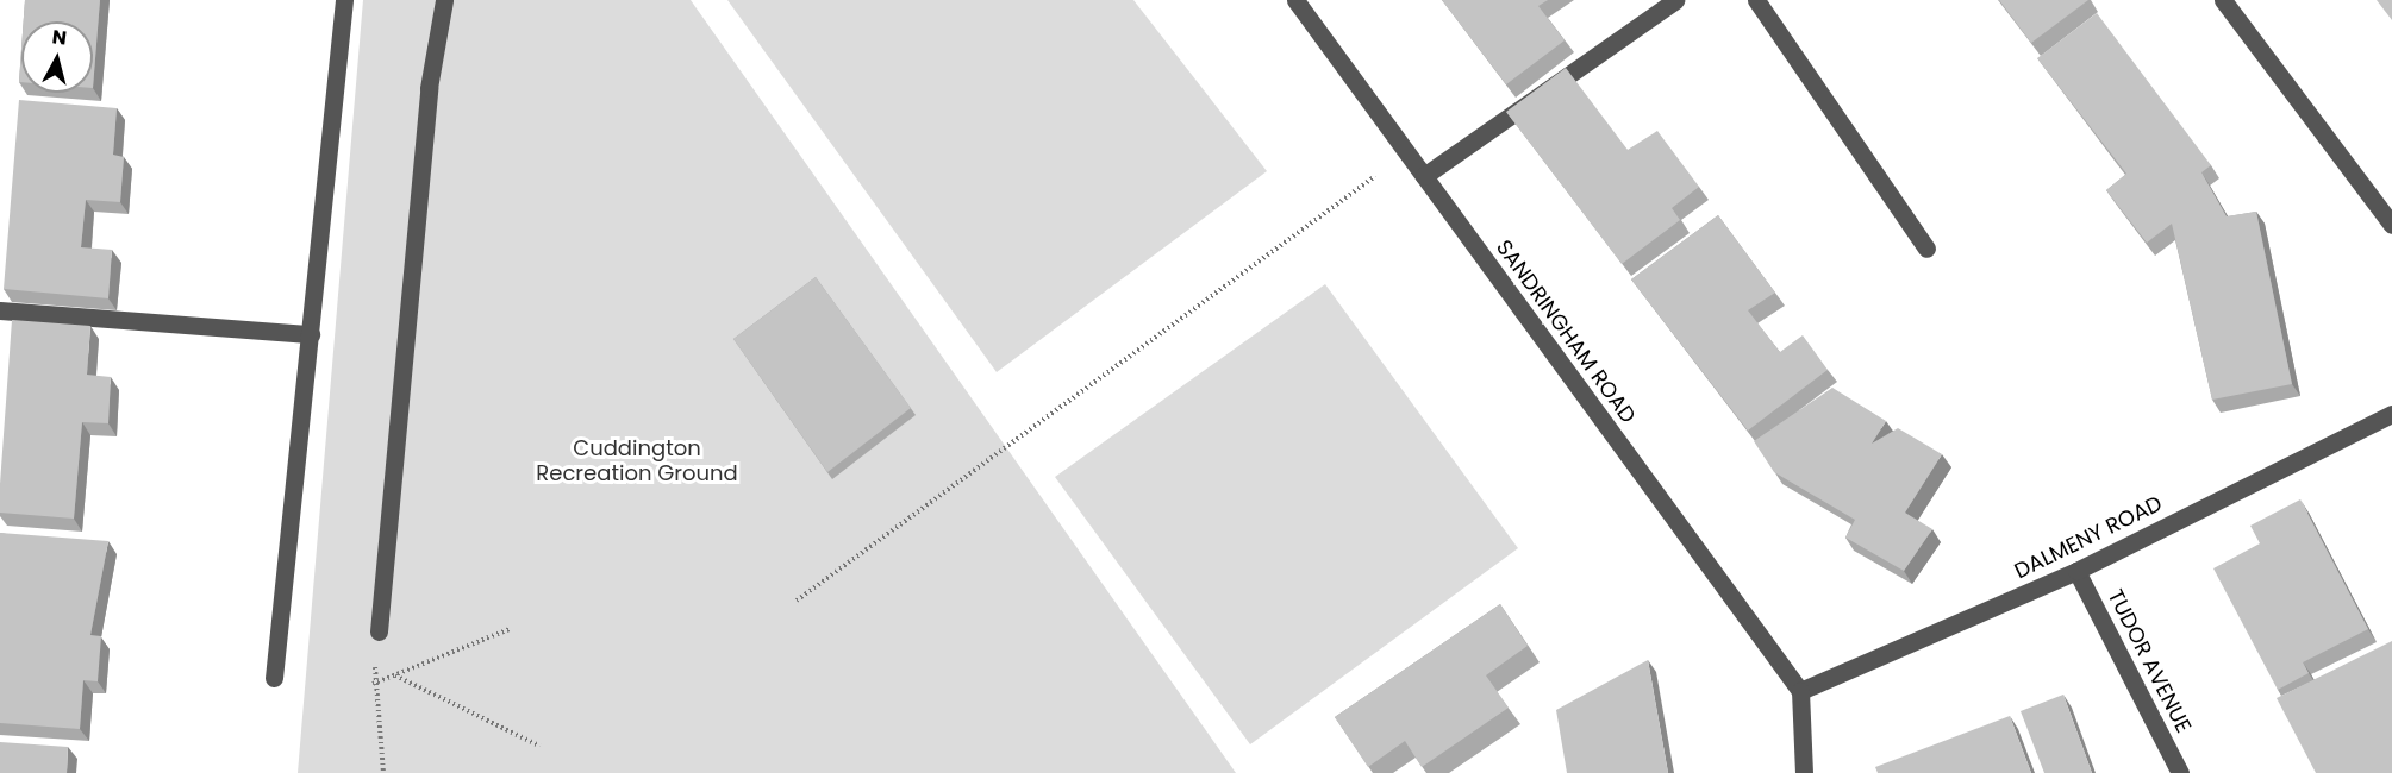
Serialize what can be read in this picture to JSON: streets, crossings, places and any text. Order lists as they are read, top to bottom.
{
  "streets": {
    "street": ["SANDRINGHAM ROAD", "DALMENY ROAD", "TUDOR AVENUE"]
  },
  "crossings": [
    ["SANDRINGHAM ROAD", "DALMENY ROAD"],
    ["DALMENY ROAD", "TUDOR AVENUE"]
  ],
  "parks": ["Cuddington Recreation Ground"],
  "north": "top"
}
